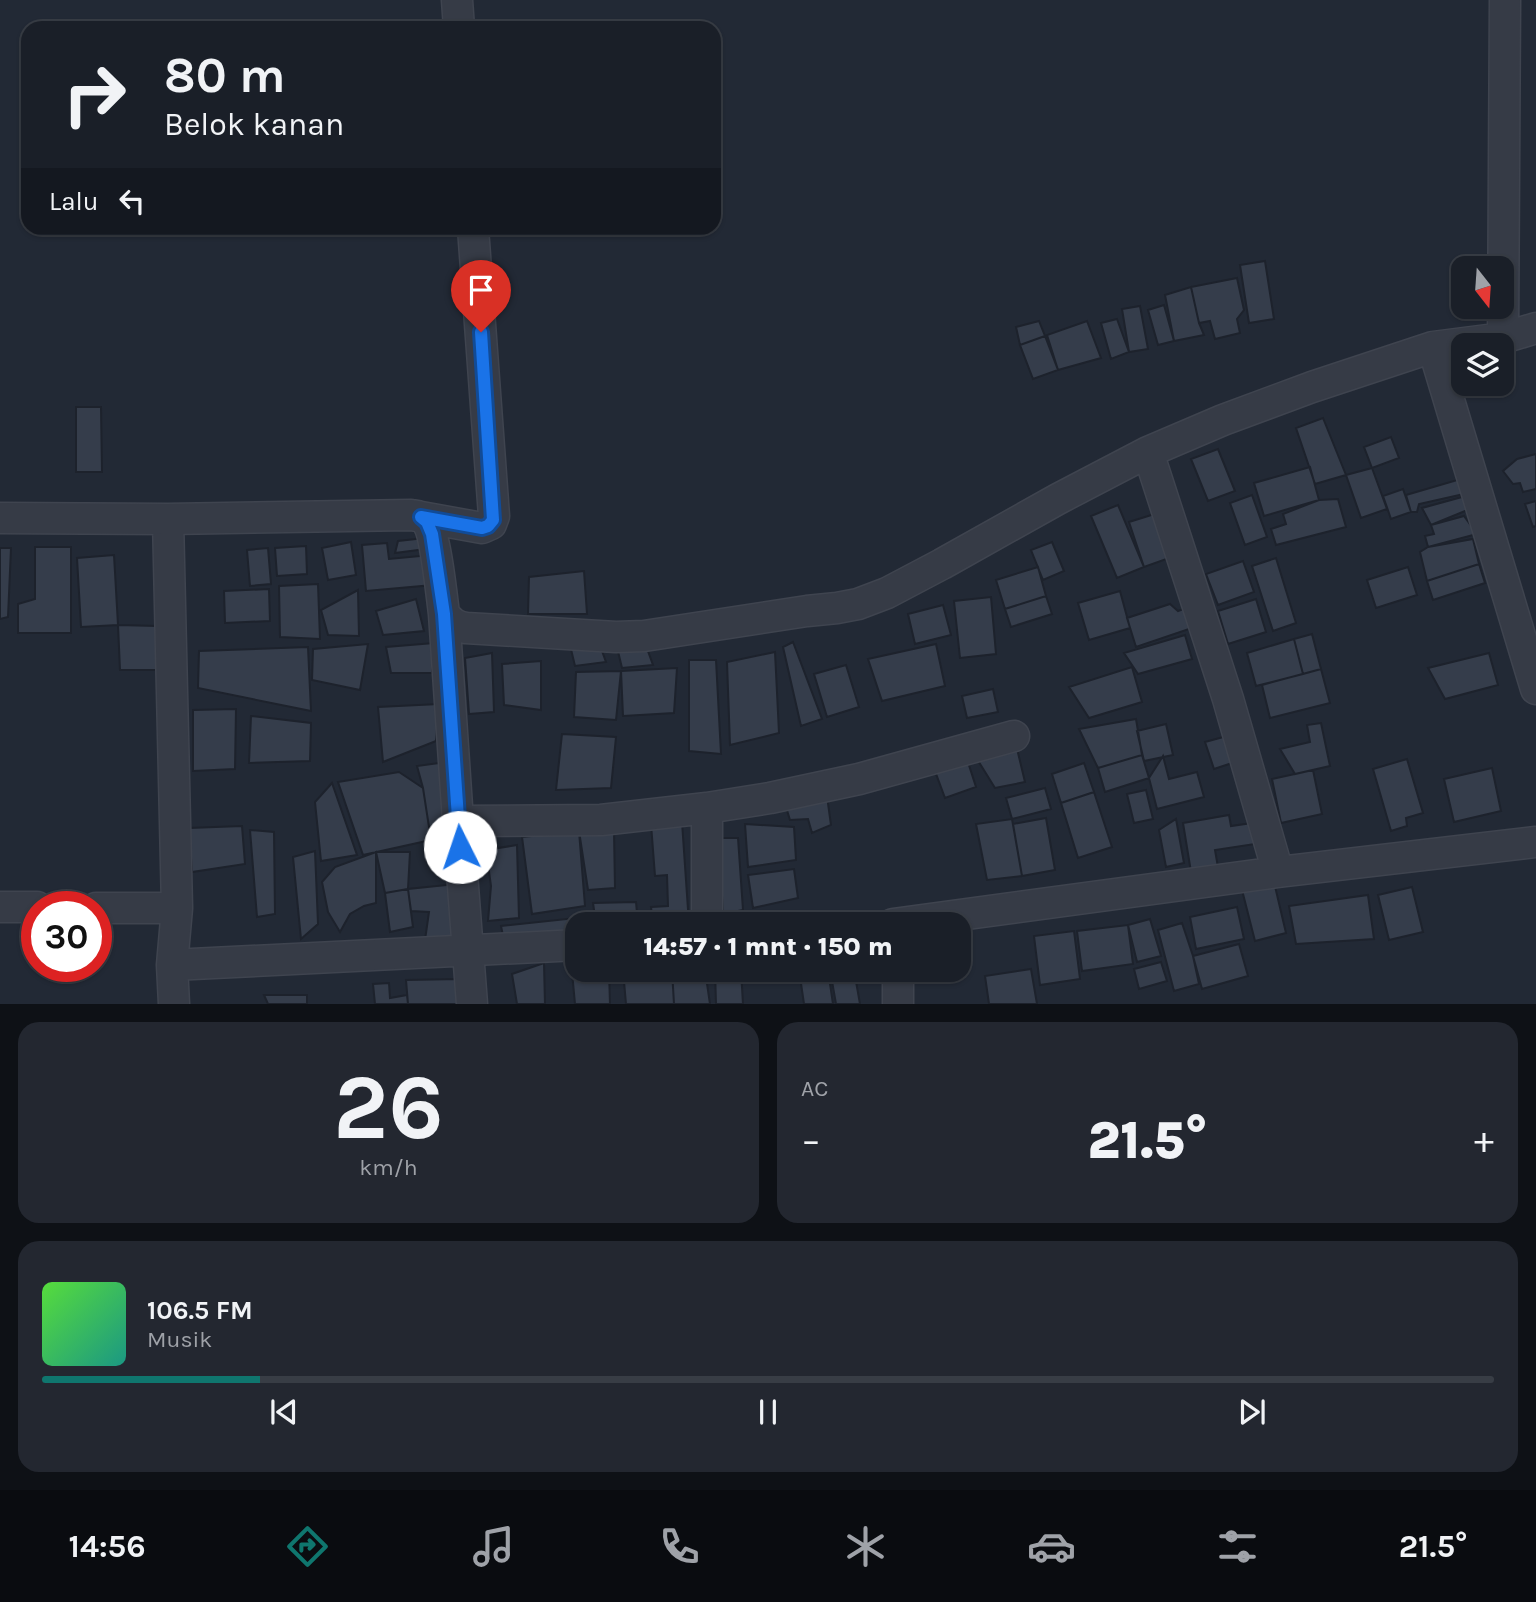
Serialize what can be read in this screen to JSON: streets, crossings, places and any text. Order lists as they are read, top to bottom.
{
  "north": "bottom",
  "page": {
    "turn": ["80 m", "Belok kanan"],
    "then": "Lalu",
    "limit": "30",
    "trip": "14:57 · 1 mnt · 150 m",
    "tile": [
      ["26", "km/h"],
      "AC"
    ],
    "heat": ["−", "21.5°", "+"],
    "song": ["106.5 FM", "Musik"],
    "tabs": ["14:56", "21.5°"]
  }
}
